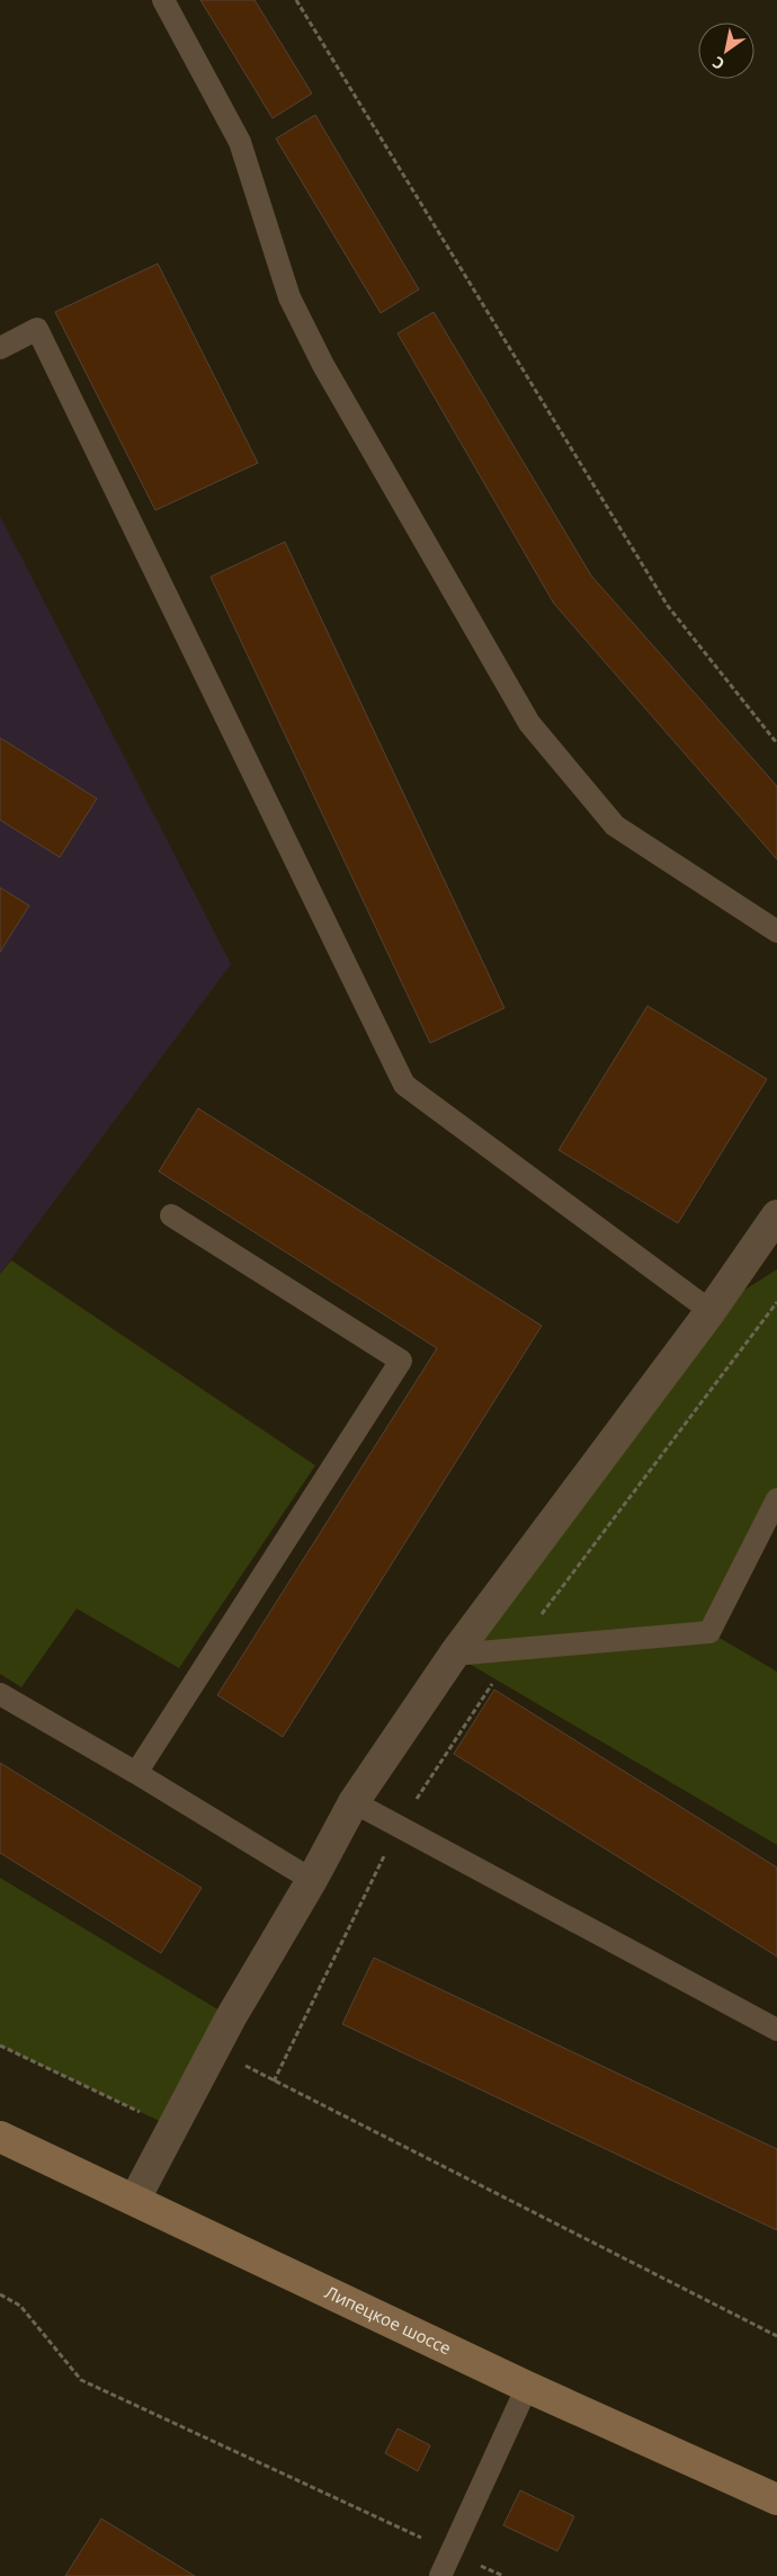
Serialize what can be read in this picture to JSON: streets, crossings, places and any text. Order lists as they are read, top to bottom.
{
  "streets": {
    "main road": ["Липецкое шоссе"]
  },
  "north": "bottom left"
}
